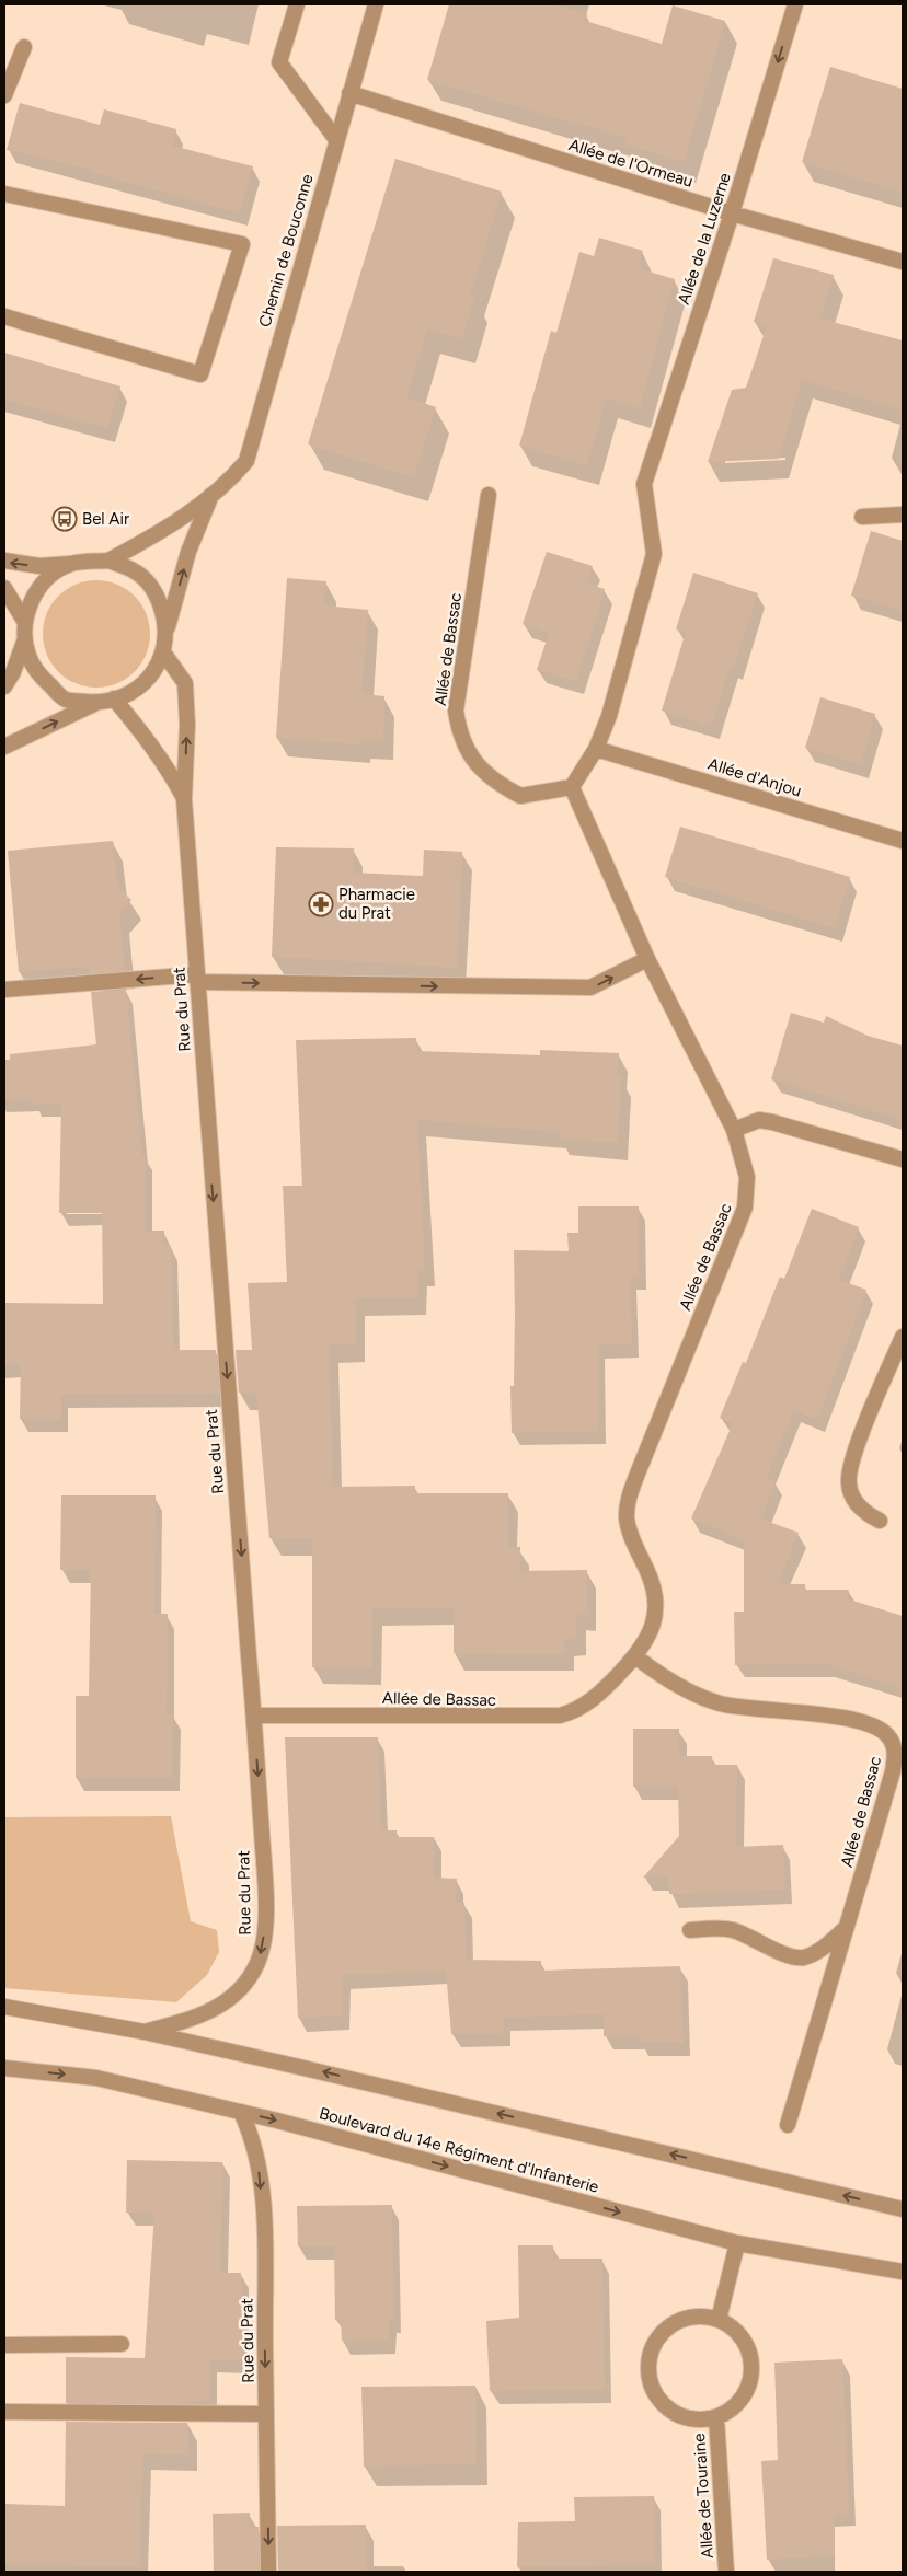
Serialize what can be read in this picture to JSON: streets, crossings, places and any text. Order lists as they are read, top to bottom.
{
  "streets": {
    "street": [
      "Allée de l'Ormeau",
      "Allée de la Luzerne",
      "Chemin de Bouconne",
      "Allée de Bassac",
      "Allée d'Anjou",
      "Rue du Prat",
      "Boulevard du 14e Régiment d'Infanterie",
      "Allée de Touraine"
    ]
  },
  "crossings": [
    ["Allée de l'Ormeau", "Allée de la Luzerne"],
    ["Allée de l'Ormeau", "Chemin de Bouconne"],
    ["Allée de la Luzerne", "Allée d'Anjou"],
    ["Chemin de Bouconne", "Rue du Prat"],
    ["Allée de Bassac", "Rue du Prat"],
    ["Rue du Prat", "Boulevard du 14e Régiment d'Infanterie"]
  ],
  "places": {
    "bus stop": ["Bel Air"],
    "pharmacy": ["Pharmacie du Prat"]
  }
}
